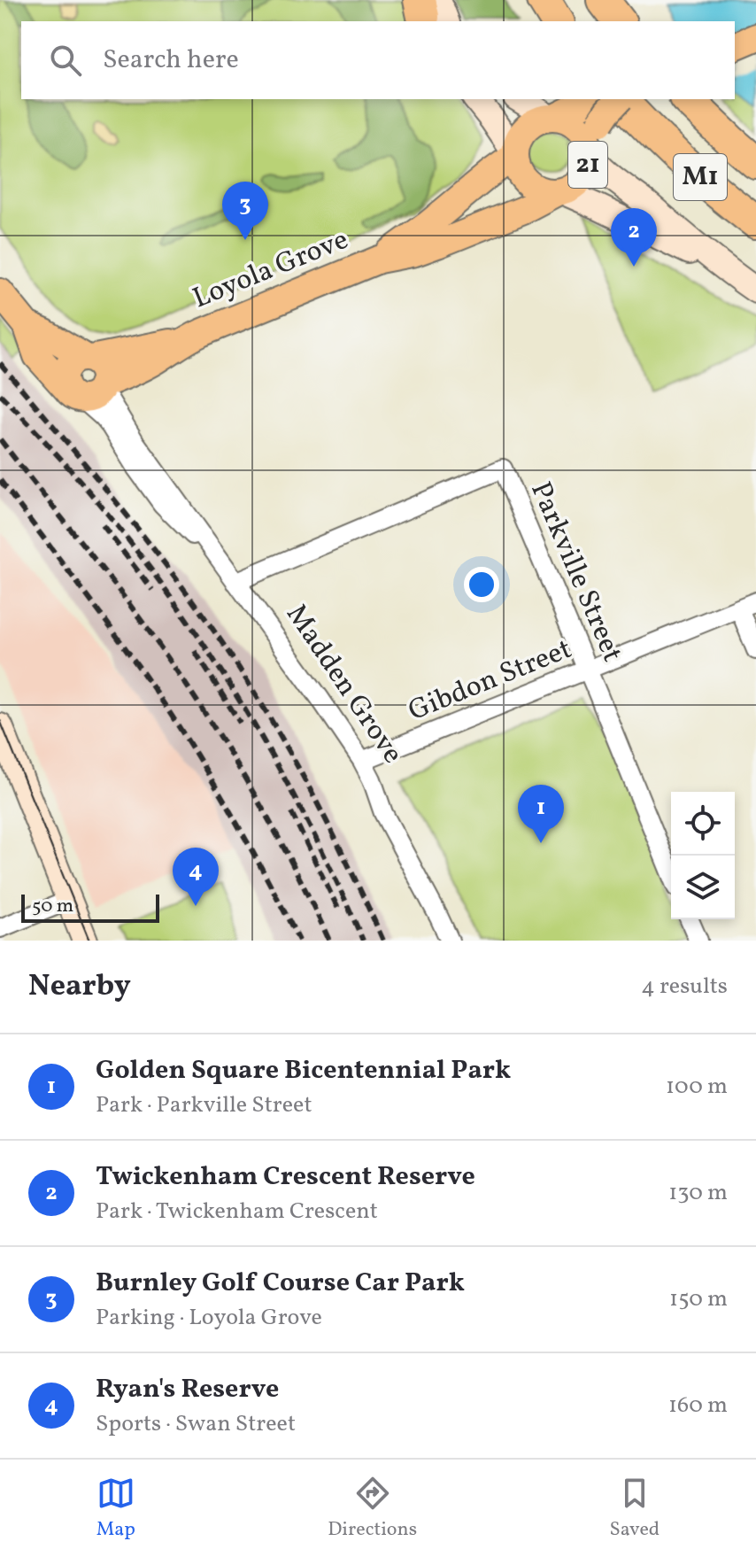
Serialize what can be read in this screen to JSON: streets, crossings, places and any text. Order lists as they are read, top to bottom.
{
  "streets": {
    "highway": ["M1"],
    "main road": ["21", "Loyola Grove", "Madden Grove"],
    "street": ["Parkville Street", "Gibdon Street"]
  },
  "crossings": [
    ["21", "Loyola Grove"],
    ["Loyola Grove", "Madden Grove"],
    ["Parkville Street", "Gibdon Street"],
    ["Parkville Street", "Madden Grove"],
    ["Gibdon Street", "Madden Grove"]
  ],
  "scale_bar": "50 m",
  "page": {
    "search": "Search here",
    "pins": [
      "3",
      "2",
      "1",
      "4"
    ],
    "scale": "50 m",
    "heading": ["Nearby", "4 results"],
    "list": [
      {
        "mark": "1",
        "name": "Golden Square Bicentennial Park",
        "note": "Park · Parkville Street",
        "value": "100 m"
      },
      {
        "mark": "2",
        "name": "Twickenham Crescent Reserve",
        "note": "Park · Twickenham Crescent",
        "value": "130 m"
      },
      {
        "mark": "3",
        "name": "Burnley Golf Course Car Park",
        "note": "Parking · Loyola Grove",
        "value": "150 m"
      },
      {
        "mark": "4",
        "name": "Ryan's Reserve",
        "note": "Sports · Swan Street",
        "value": "160 m"
      }
    ],
    "nav": ["Map", "Directions", "Saved"]
  }
}
